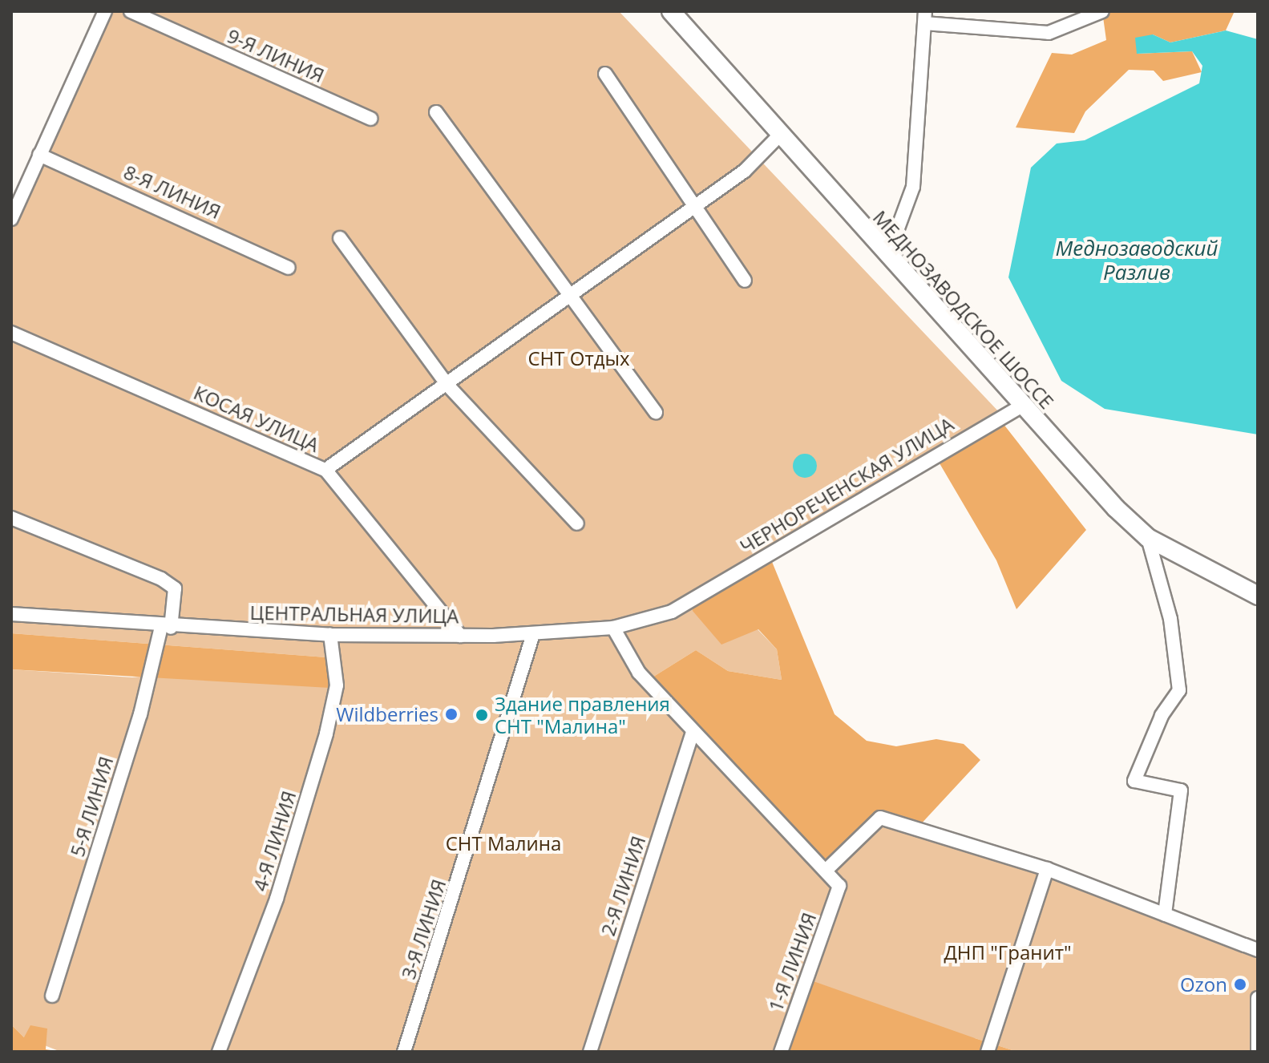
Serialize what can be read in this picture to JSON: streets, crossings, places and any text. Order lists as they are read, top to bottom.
{
  "streets": {
    "main road": ["МЕДНОЗАВОДСКОЕ ШОССЕ"],
    "street": [
      "9-Я ЛИНИЯ",
      "8-Я ЛИНИЯ",
      "КОСАЯ УЛИЦА",
      "ЧЕРНОРЕЧЕНСКАЯ УЛИЦА",
      "ЦЕНТРАЛЬНАЯ УЛИЦА",
      "5-Я ЛИНИЯ",
      "4-Я ЛИНИЯ",
      "2-Я ЛИНИЯ",
      "3-Я ЛИНИЯ",
      "1-Я ЛИНИЯ"
    ]
  },
  "crossings": [
    ["МЕДНОЗАВОДСКОЕ ШОССЕ", "ЧЕРНОРЕЧЕНСКАЯ УЛИЦА"],
    ["КОСАЯ УЛИЦА", "ЦЕНТРАЛЬНАЯ УЛИЦА"],
    ["ЧЕРНОРЕЧЕНСКАЯ УЛИЦА", "ЦЕНТРАЛЬНАЯ УЛИЦА"],
    ["ЦЕНТРАЛЬНАЯ УЛИЦА", "5-Я ЛИНИЯ"],
    ["ЦЕНТРАЛЬНАЯ УЛИЦА", "4-Я ЛИНИЯ"],
    ["ЦЕНТРАЛЬНАЯ УЛИЦА", "3-Я ЛИНИЯ"]
  ],
  "water": ["Меднозаводский Разлив"],
  "parks": ["СНТ Отдых", "СНТ Малина", "ДНП \"Гранит\""],
  "places": ["Wildberries", "Здание правления СНТ \"Малина\"", "Ozon"]
}
